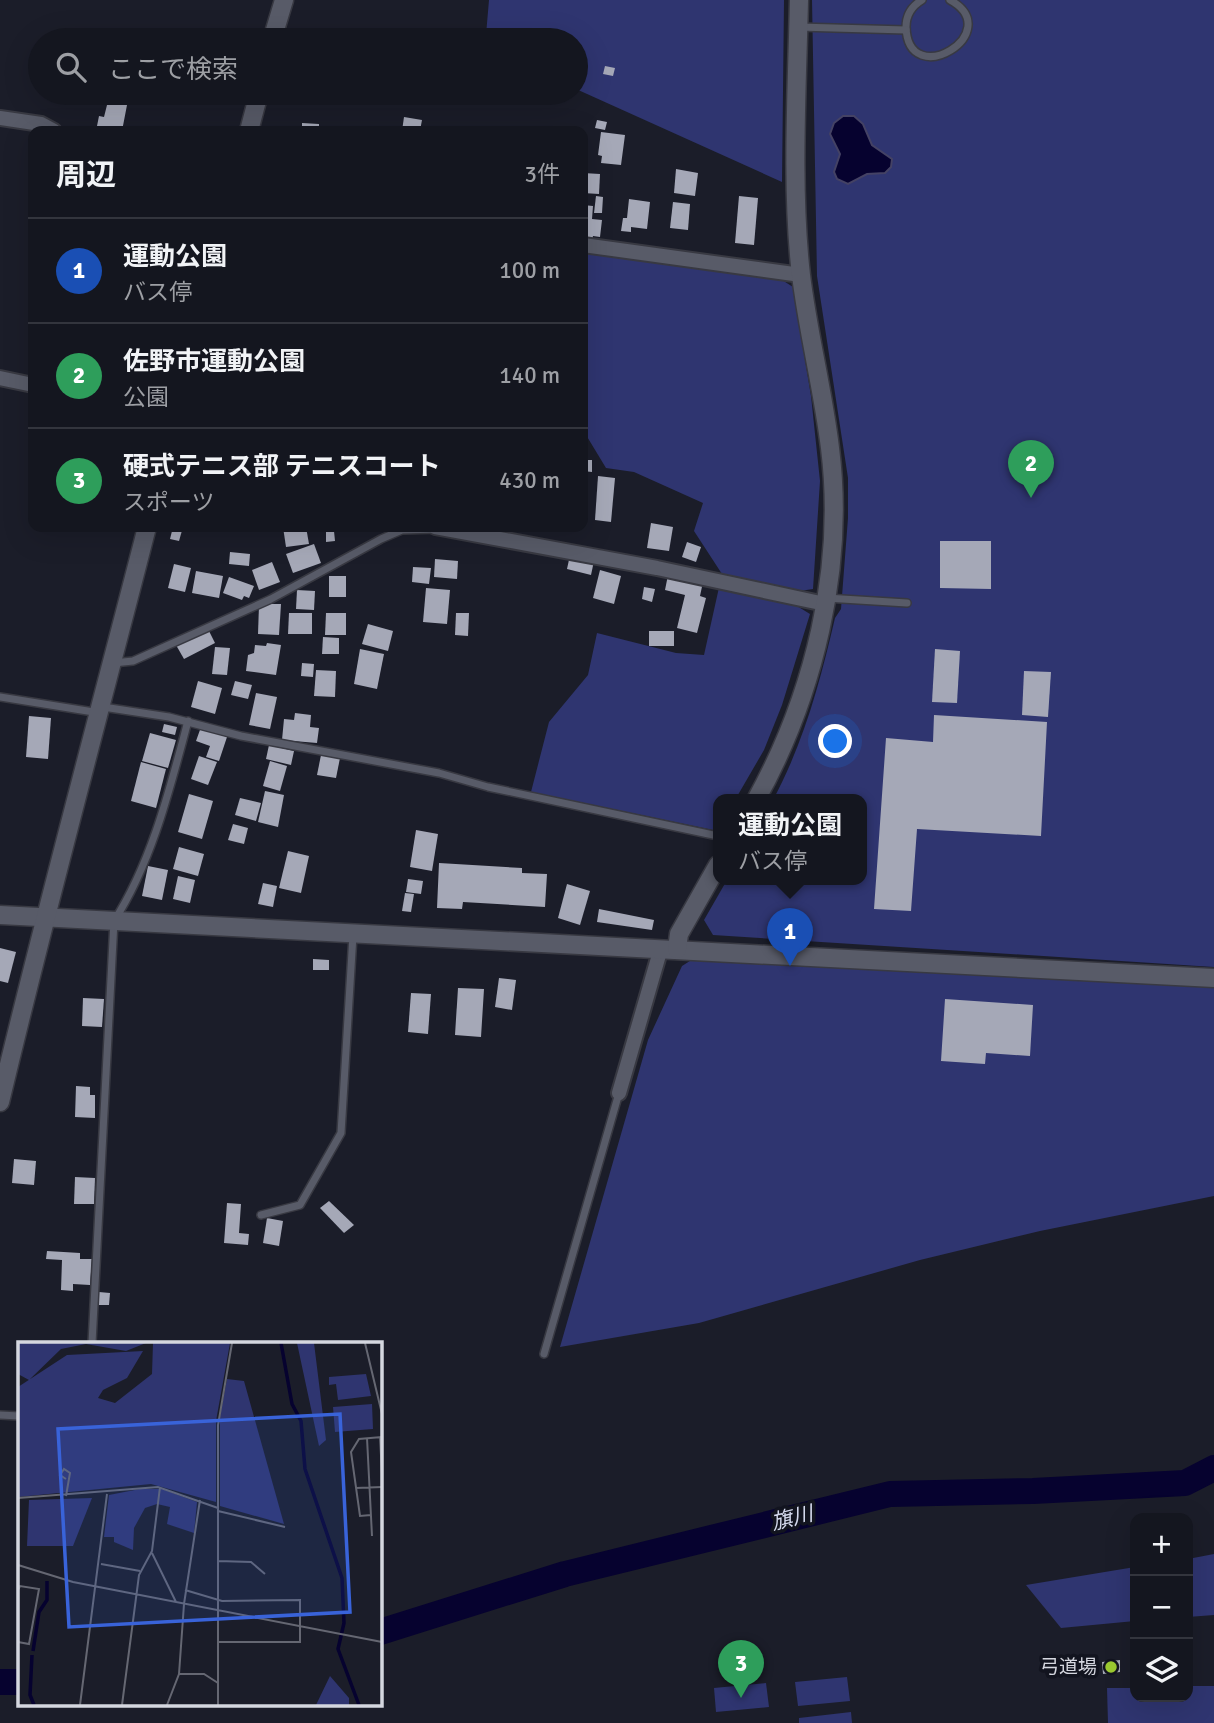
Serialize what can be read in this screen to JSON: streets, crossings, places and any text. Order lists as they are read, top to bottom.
{
  "water": ["旗川"],
  "places": ["弓道場"],
  "page": {
    "search": "ここで検索",
    "heading": ["周辺", "3件"],
    "list": [
      {
        "mark": "1",
        "name": "運動公園",
        "note": "バス停",
        "value": "100 m"
      },
      {
        "mark": "2",
        "name": "佐野市運動公園",
        "note": "公園",
        "value": "140 m"
      },
      {
        "mark": "3",
        "name": "硬式テニス部 テニスコート",
        "note": "スポーツ",
        "value": "430 m"
      }
    ],
    "pins": ["2", "1", "3"],
    "popup": ["運動公園", "バス停"],
    "map_buttons": ["+", "−"]
  }
}
